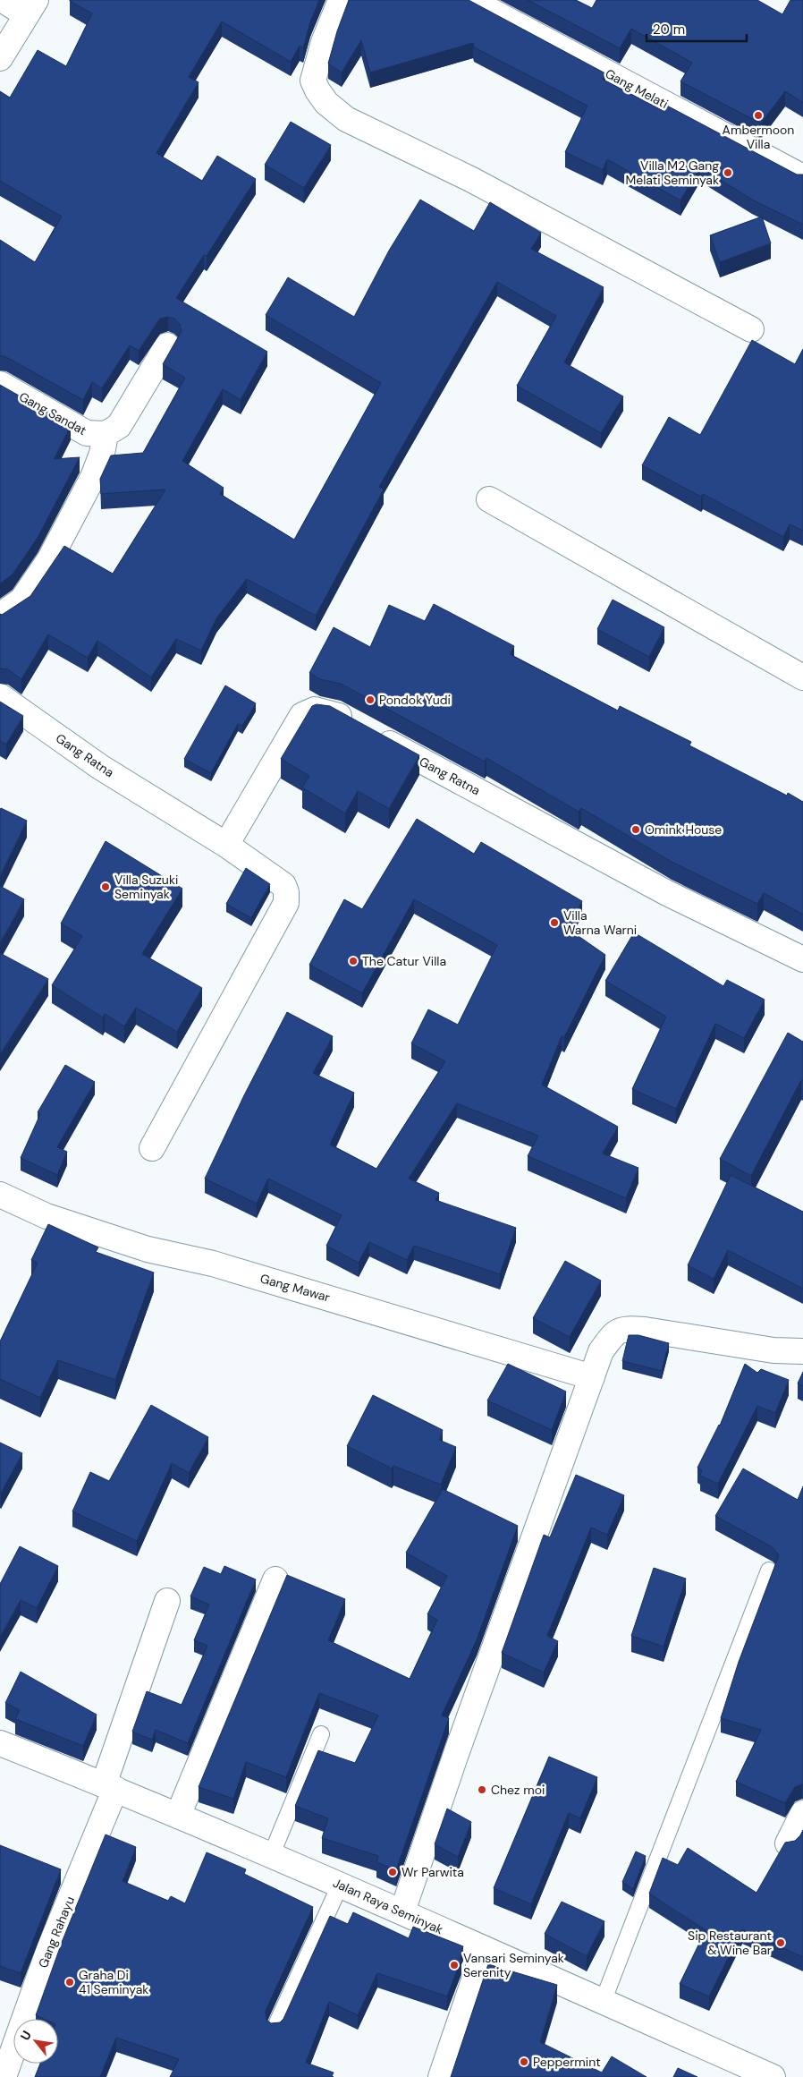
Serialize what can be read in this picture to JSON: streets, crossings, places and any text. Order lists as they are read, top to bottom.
{
  "streets": {
    "street": [
      "Gang Melati",
      "Gang Sandat",
      "Gang Ratna",
      "Gang Mawar",
      "Jalan Raya Seminyak",
      "Gang Rahayu"
    ]
  },
  "crossings": [
    ["Jalan Raya Seminyak", "Gang Rahayu"]
  ],
  "places": [
    "Ambermoon Villa",
    "Villa M2 Gang Melati Seminyak",
    "Pondok Yudi",
    "Omink House",
    "Villa Suzuki Seminyak",
    "Villa Warna Warni",
    "The Catur Villa",
    "Chez moi",
    "Wr Parwita",
    "Sip Restaurant & Wine Bar",
    "Vansari Seminyak Serenity",
    "Graha Di 41 Seminyak",
    "Peppermint"
  ],
  "scale_bar": "20 m",
  "north": "top left"
}
